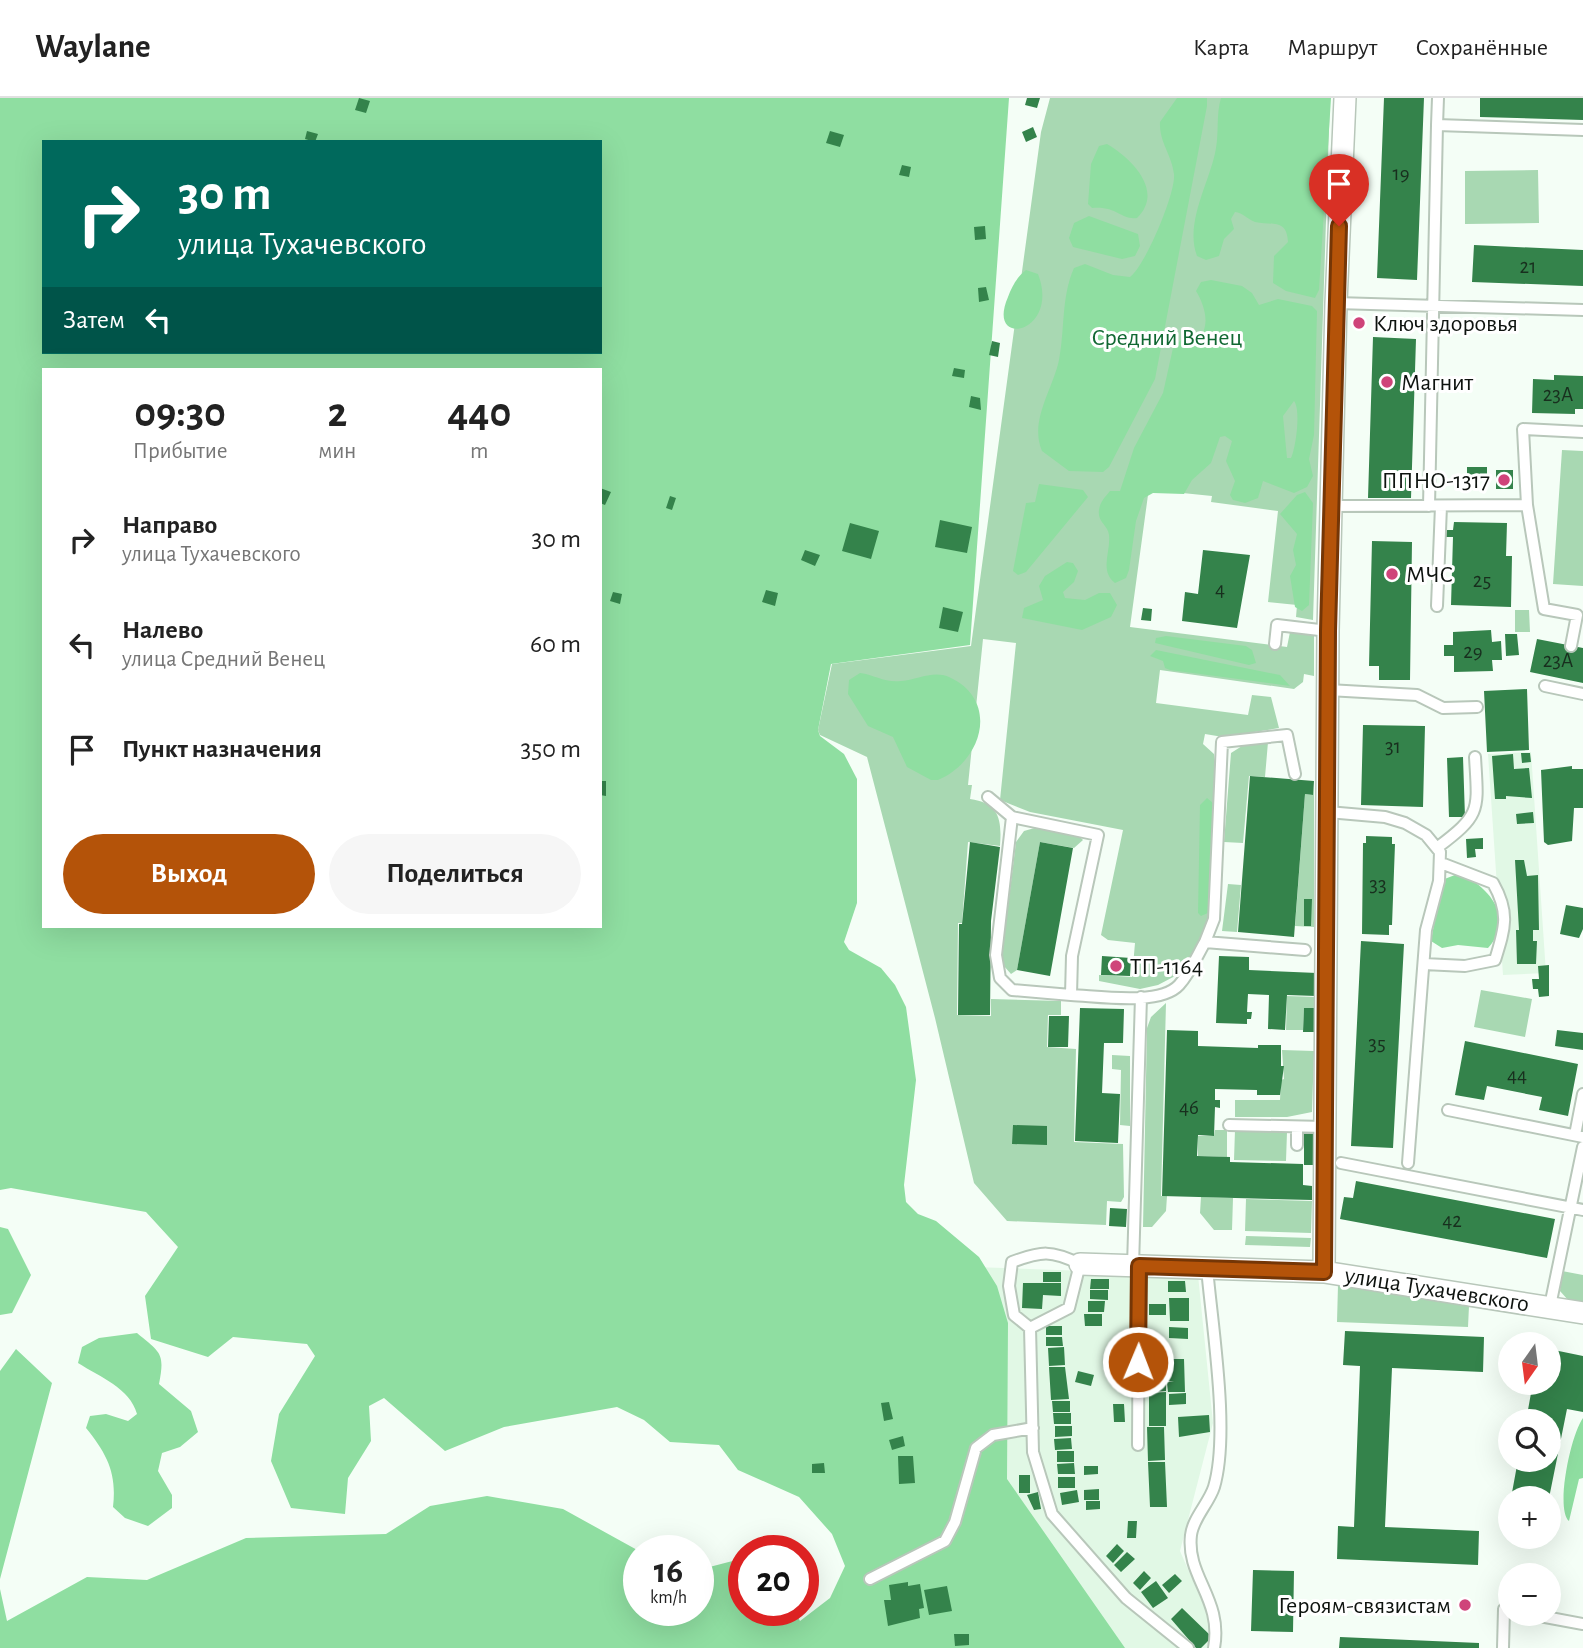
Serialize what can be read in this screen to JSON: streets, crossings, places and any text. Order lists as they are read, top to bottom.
{
  "streets": {
    "street": ["улица Тухачевского"]
  },
  "parks": ["Средний Венец"],
  "places": [
    "Ключ здоровья",
    "Магнит",
    "ППНО-1317",
    "МЧС",
    "ТП-1164",
    "Героям-связистам"
  ],
  "house_numbers": [
    "19",
    "21",
    "23А",
    "25",
    "4",
    "29",
    "23А",
    "31",
    "33",
    "35",
    "44",
    "46",
    "42"
  ],
  "north": "bottom",
  "page": {
    "header": "Waylane",
    "nav": ["Карта", "Маршрут", "Сохранённые"],
    "turn": ["30 m", "улица Тухачевского"],
    "then": "Затем",
    "eta": [
      "09:30",
      "Прибытие",
      "2",
      "мин",
      "440",
      "m"
    ],
    "list": [
      {
        "name": "Направо",
        "note": "улица Тухачевского",
        "value": "30 m"
      },
      {
        "name": "Налево",
        "note": "улица Средний Венец",
        "value": "60 m"
      },
      {
        "name": "Пункт назначения",
        "value": "350 m"
      }
    ],
    "buttons": ["Выход", "Поделиться"],
    "map_buttons": ["+", "−"],
    "speed": "16 km/h",
    "limit": "20"
  }
}
